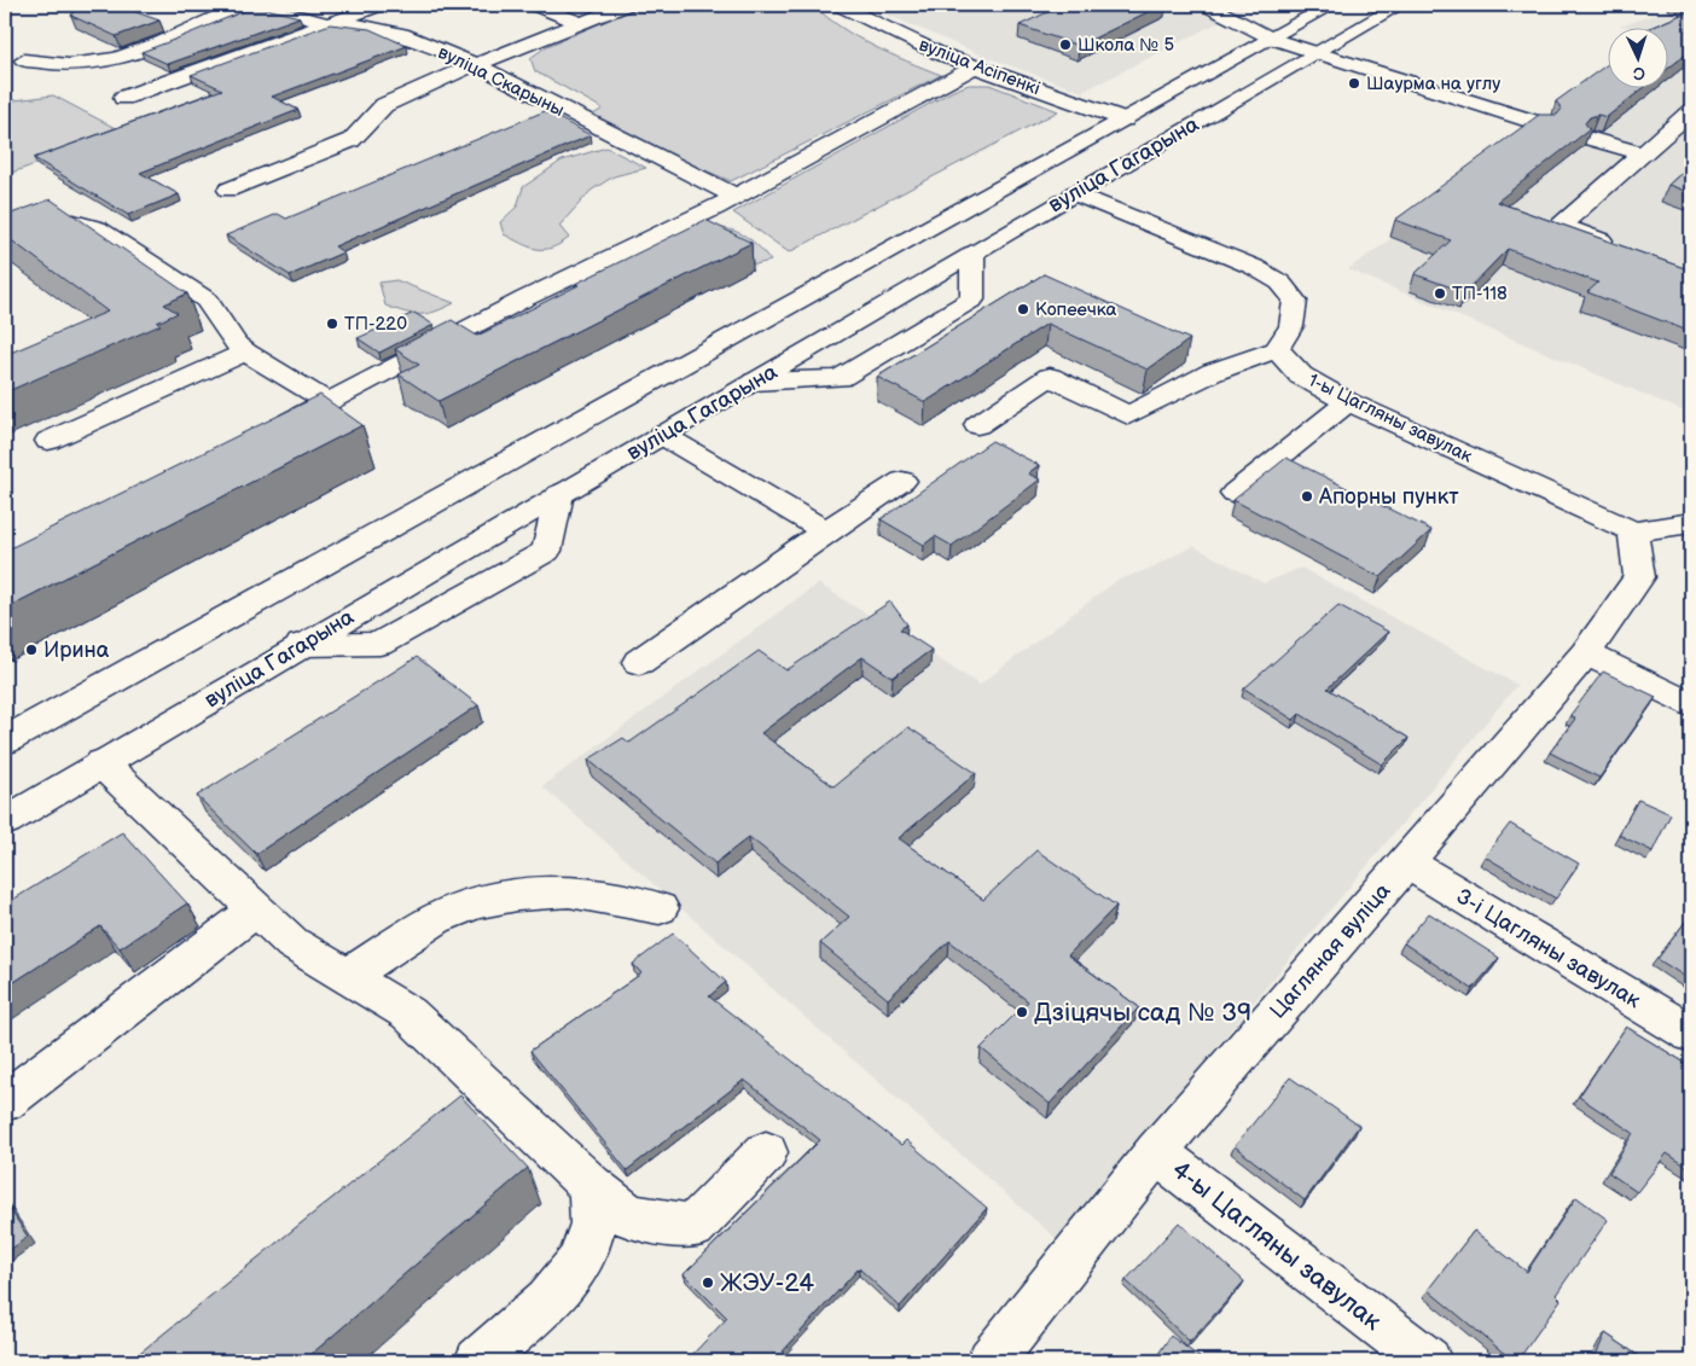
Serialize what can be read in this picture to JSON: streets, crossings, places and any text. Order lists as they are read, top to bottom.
{
  "streets": {
    "street": [
      "вуліца Асіпенкі",
      "вуліца Скарыны",
      "вуліца Гагарына",
      "1-ы Цагляны завулак",
      "3-і Цагляны завулак",
      "Цагляная вуліца",
      "4-ы Цагляны завулак"
    ]
  },
  "crossings": [
    ["вуліца Асіпенкі", "вуліца Гагарына"],
    ["1-ы Цагляны завулак", "Цагляная вуліца"],
    ["3-і Цагляны завулак", "Цагляная вуліца"],
    ["Цагляная вуліца", "4-ы Цагляны завулак"]
  ],
  "places": [
    "Школа № 5",
    "Шаурма на углу",
    "ТП-118",
    "Копеечка",
    "ТП-220",
    "Апорны пункт",
    "Ирина",
    "Дзіцячы сад № 39",
    "ЖЭУ-24"
  ],
  "north": "bottom"
}
